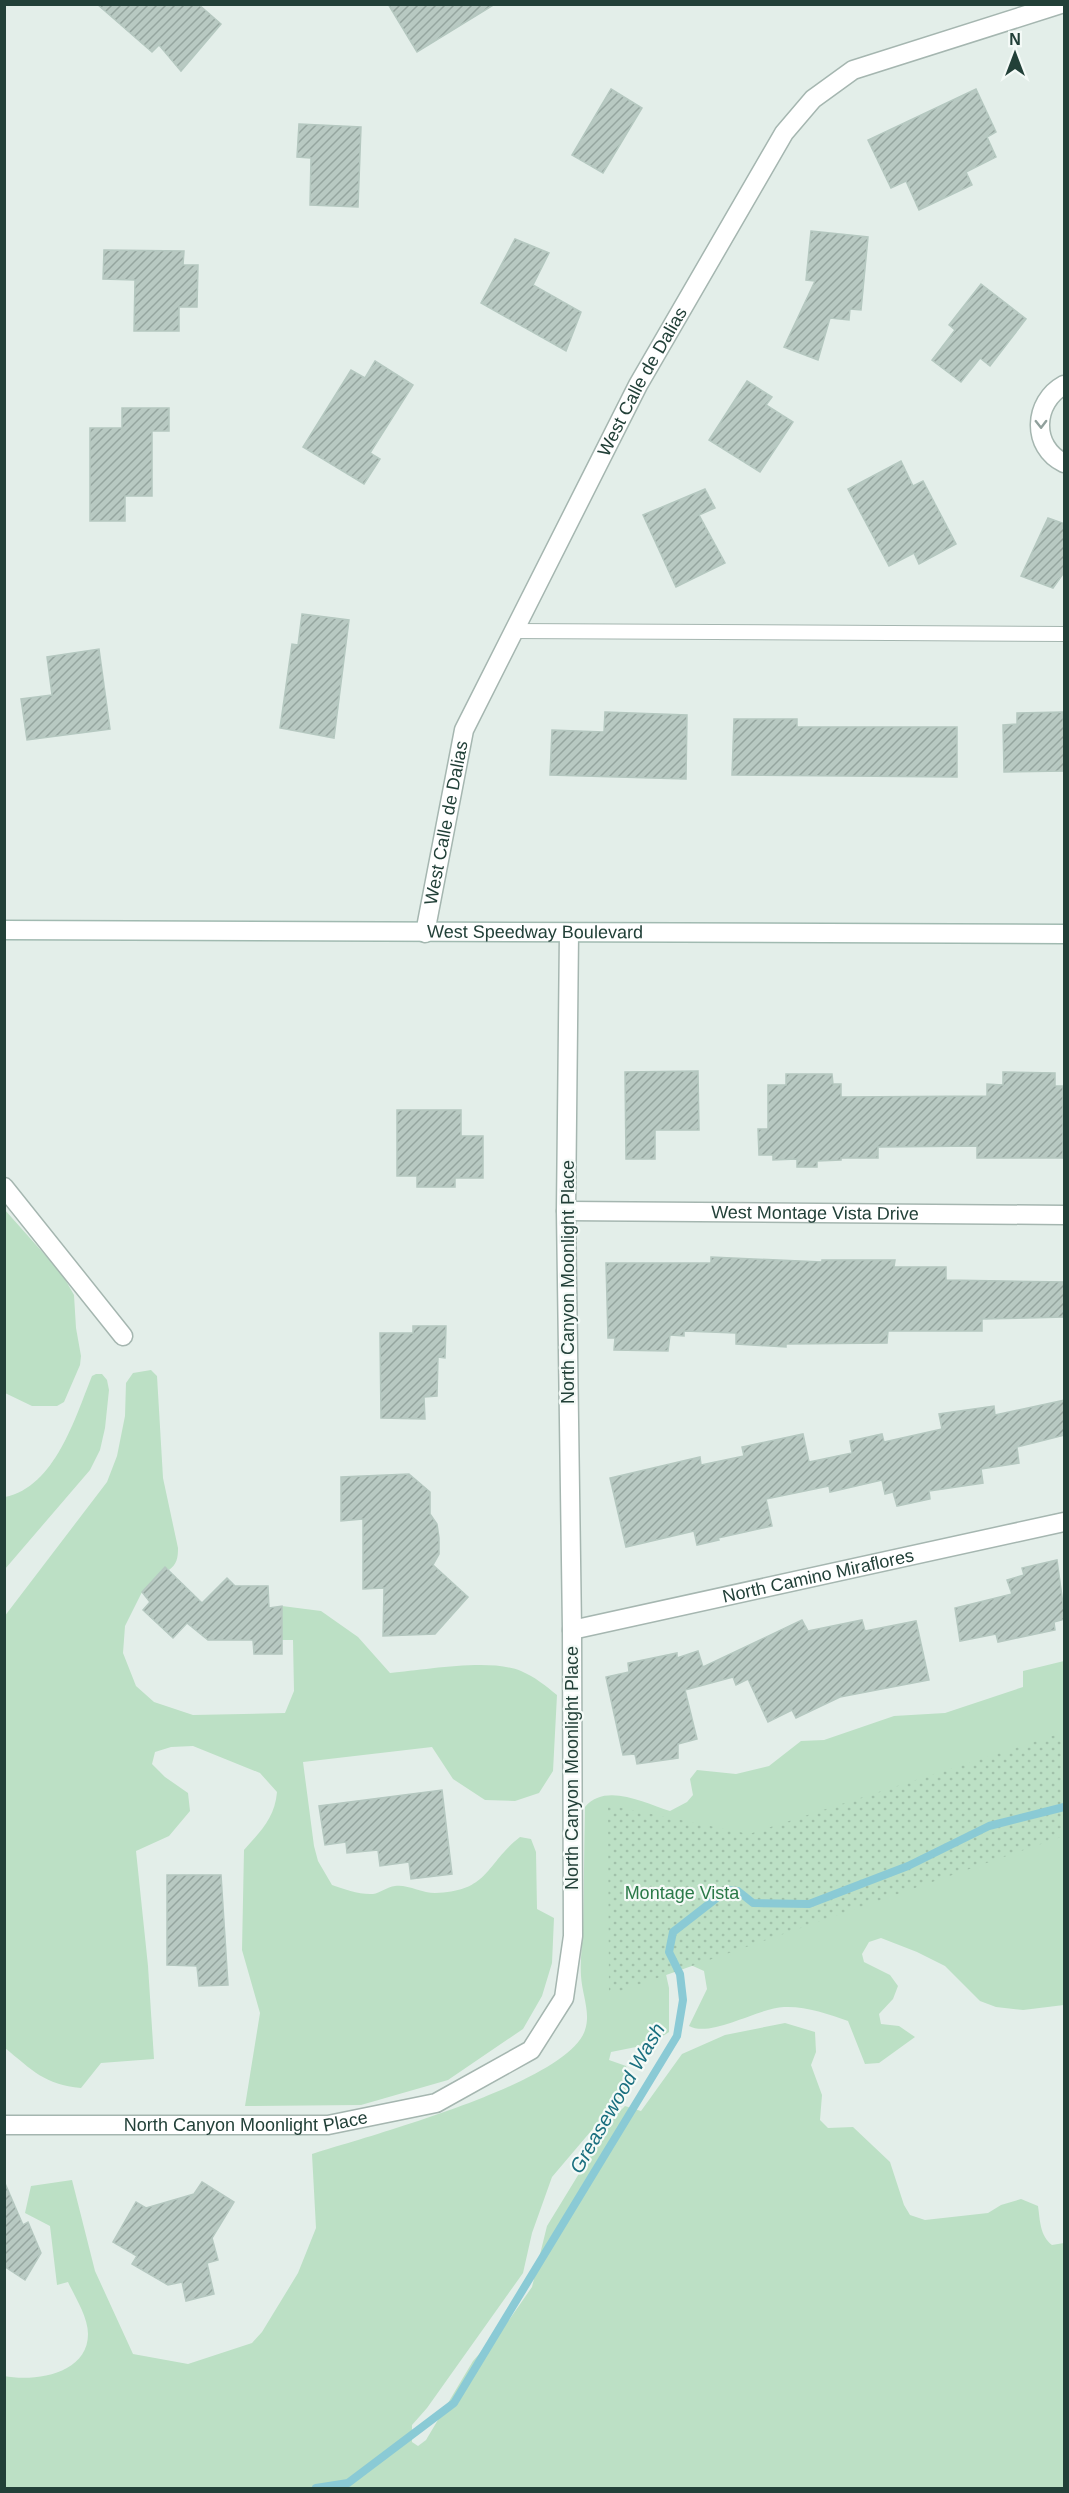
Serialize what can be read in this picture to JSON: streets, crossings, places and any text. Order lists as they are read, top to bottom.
{
  "streets": {
    "street": [
      "West Calle de Dalias",
      "West Speedway Boulevard",
      "West Montage Vista Drive",
      "North Canyon Moonlight Place",
      "North Camino Miraflores"
    ]
  },
  "crossings": [
    ["West Calle de Dalias", "West Speedway Boulevard"],
    ["West Speedway Boulevard", "North Canyon Moonlight Place"],
    ["West Montage Vista Drive", "North Canyon Moonlight Place"],
    ["North Canyon Moonlight Place", "North Camino Miraflores"]
  ],
  "water": ["Greasewood Wash"],
  "parks": ["Montage Vista"],
  "north": "top"
}
